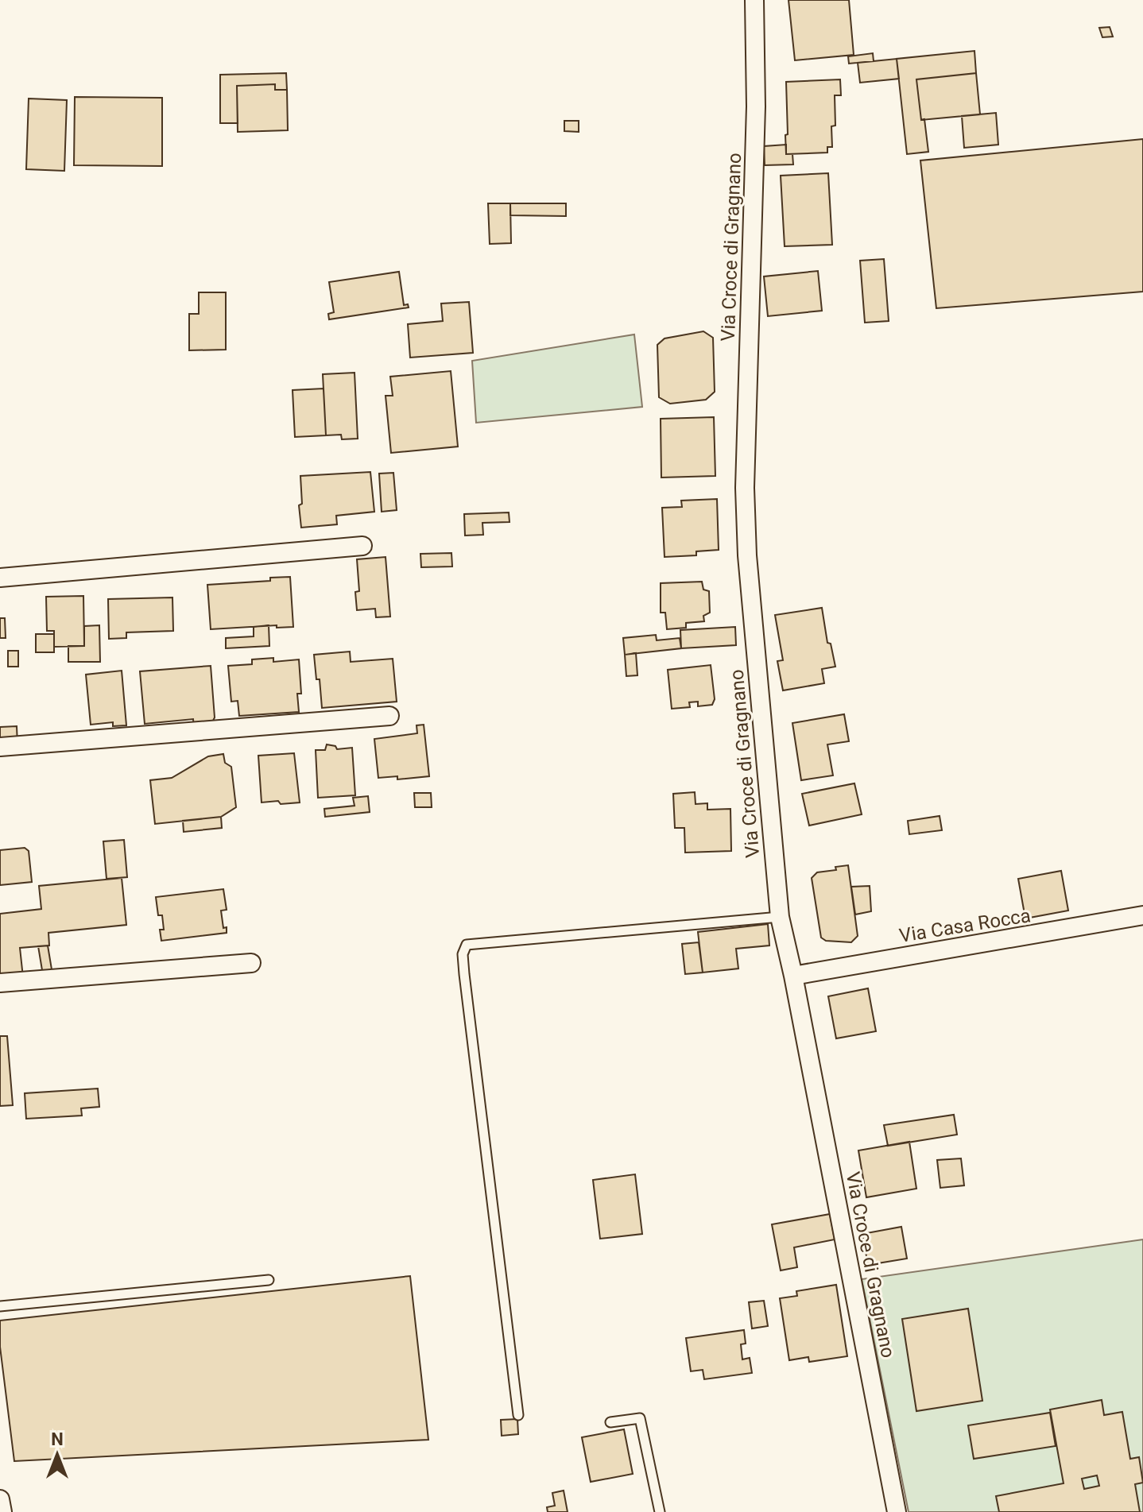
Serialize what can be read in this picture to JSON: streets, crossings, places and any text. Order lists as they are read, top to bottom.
{
  "streets": {
    "street": ["Via Croce di Gragnano", "Via Casa Rocca"]
  },
  "crossings": [
    ["Via Croce di Gragnano", "Via Casa Rocca"]
  ],
  "north": "top"
}
